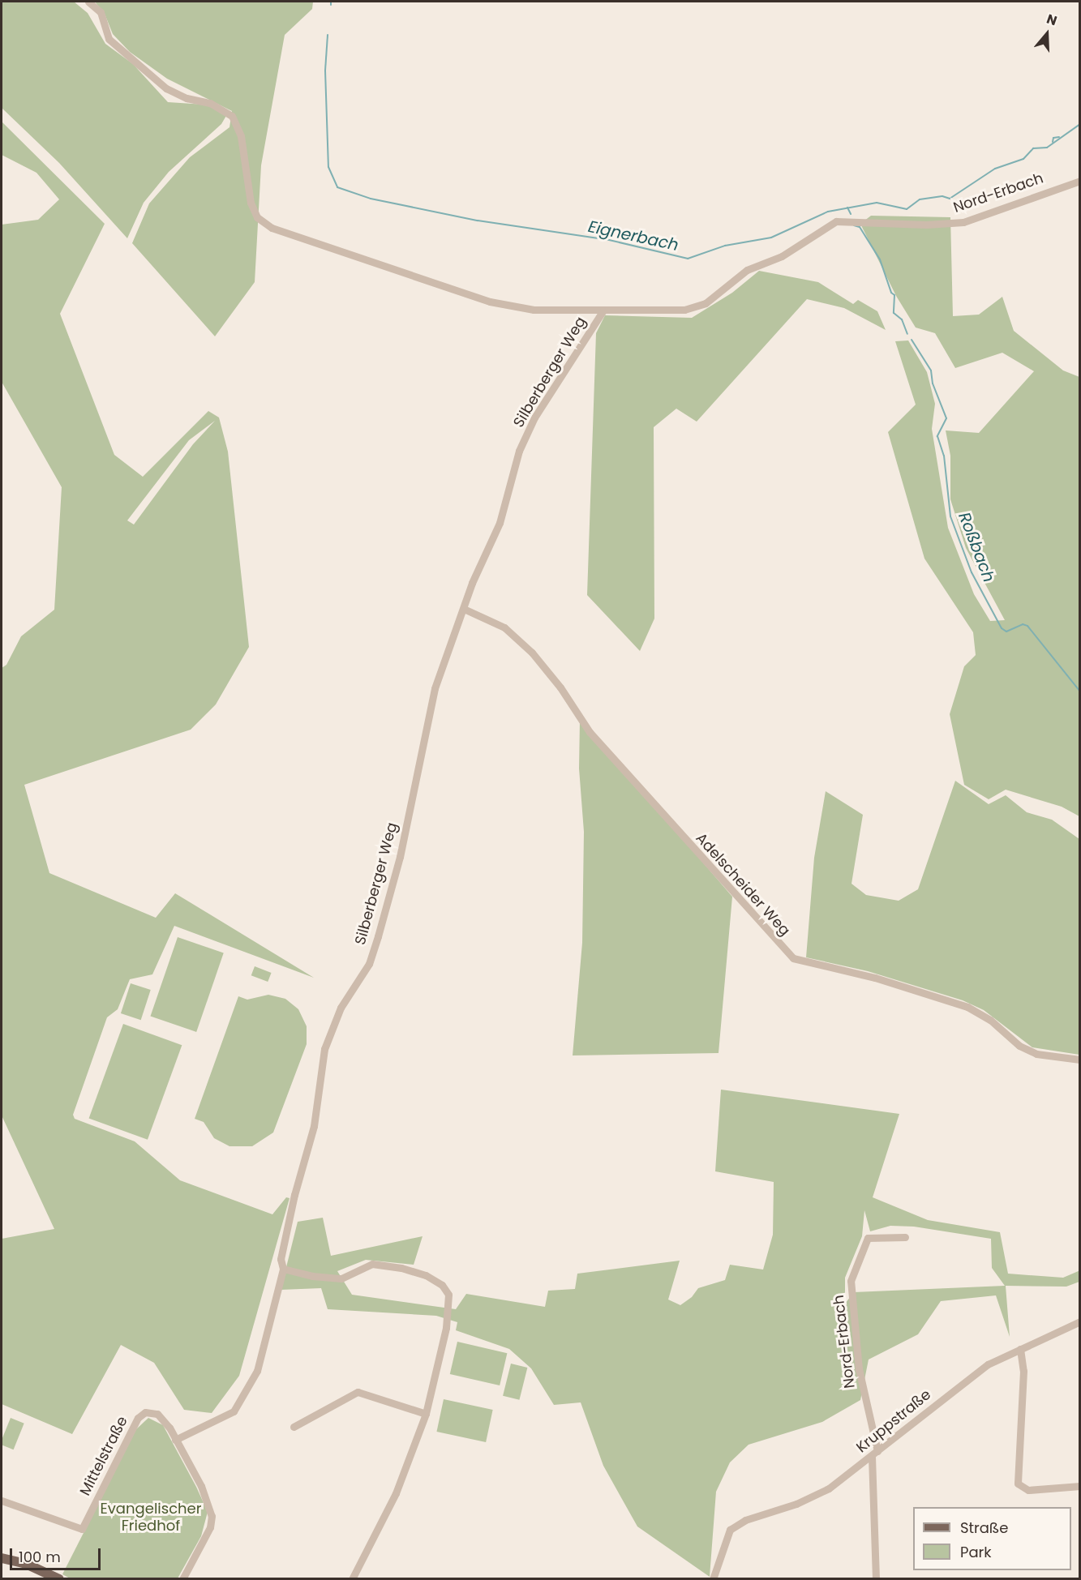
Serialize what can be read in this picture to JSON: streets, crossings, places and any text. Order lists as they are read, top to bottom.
{
  "streets": {
    "street": [
      "Nord-Erbach",
      "Silberberger Weg",
      "Adelscheider Weg",
      "Kruppstraße",
      "Mittelstraße"
    ]
  },
  "crossings": [
    ["Nord-Erbach", "Silberberger Weg"],
    ["Nord-Erbach", "Kruppstraße"],
    ["Silberberger Weg", "Adelscheider Weg"],
    ["Silberberger Weg", "Mittelstraße"]
  ],
  "water": ["Eignerbach", "Roßbach"],
  "parks": ["Evangelischer Friedhof"],
  "legend": ["Straße", "Park"],
  "scale_bar": "100 m",
  "north": "top"
}
